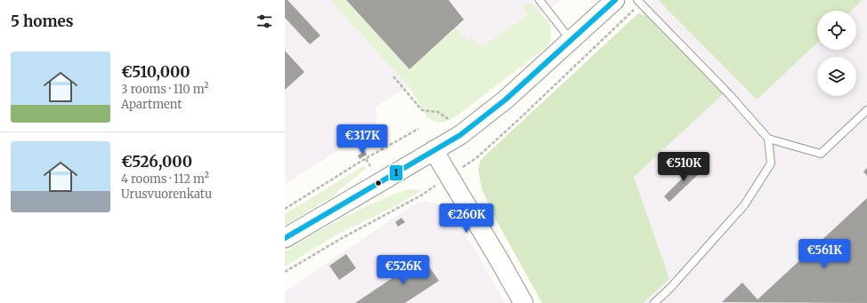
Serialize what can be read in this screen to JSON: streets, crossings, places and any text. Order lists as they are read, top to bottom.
{
  "lines": ["transit line 1"],
  "page": {
    "heading": "5 homes",
    "list": [
      {
        "name": "€510,000",
        "note": "3 rooms · 110 m² · Apartment"
      },
      {
        "name": "€526,000",
        "note": "4 rooms · 112 m² · Urusvuorenkatu"
      }
    ],
    "price": [
      "€317K",
      "€510K",
      "€260K",
      "€561K",
      "€526K"
    ]
  }
}
